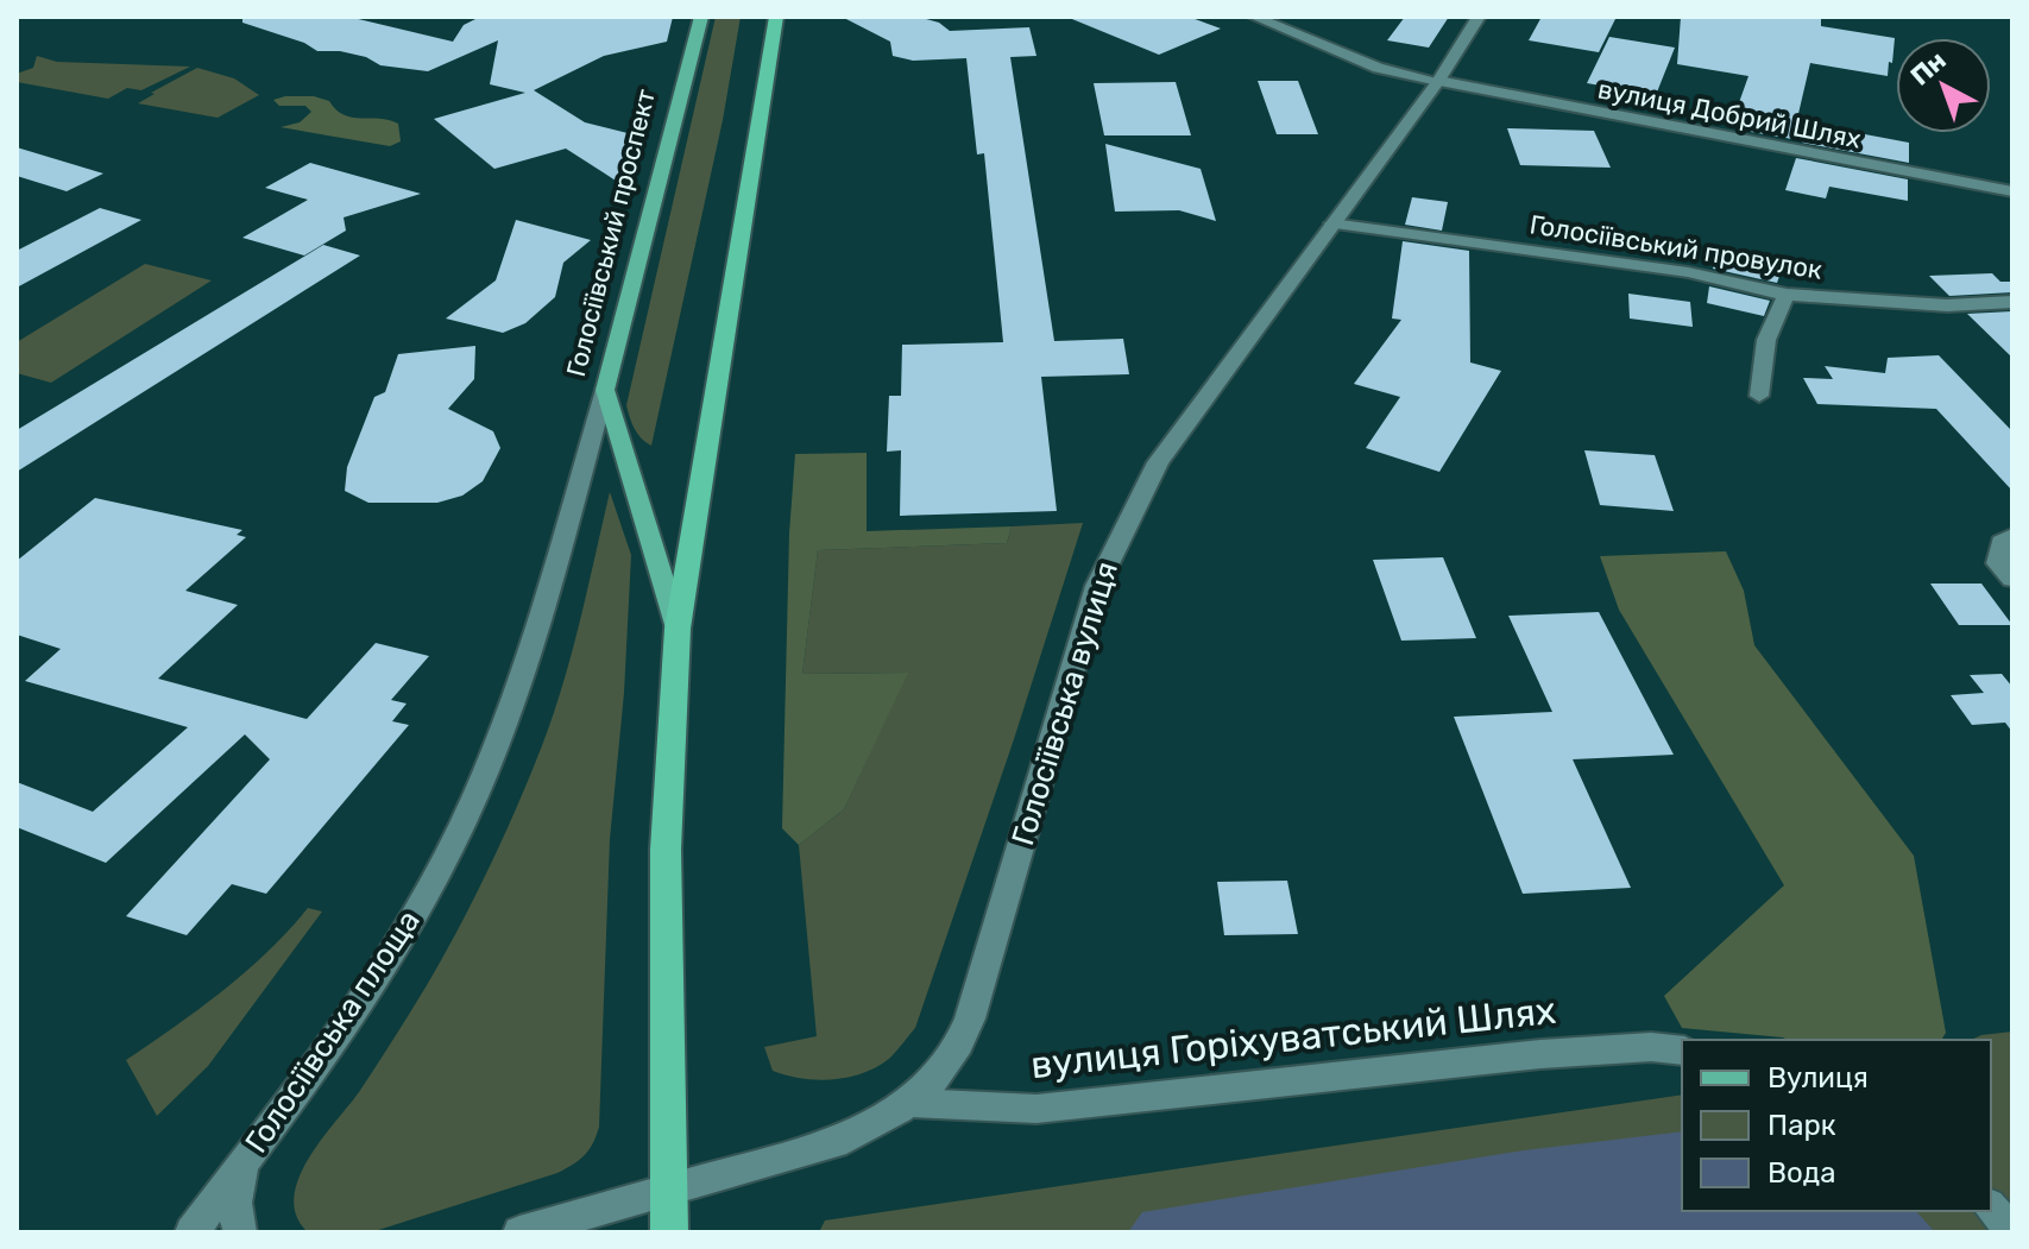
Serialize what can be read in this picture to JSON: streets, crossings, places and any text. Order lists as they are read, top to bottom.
{
  "streets": {
    "highway": ["Голосіївський проспект"],
    "main road": [
      "вулиця Добрий Шлях",
      "Голосіївський провулок",
      "Голосіївська вулиця",
      "Голосіївська площа",
      "вулиця Горіхуватський Шлях"
    ]
  },
  "crossings": [
    ["вулиця Добрий Шлях", "Голосіївська вулиця"],
    ["Голосіївський проспект", "Голосіївська вулиця"],
    ["Голосіївський проспект", "Голосіївська площа"],
    ["Голосіївський провулок", "Голосіївська вулиця"],
    ["Голосіївська вулиця", "вулиця Горіхуватський Шлях"]
  ],
  "legend": ["Вулиця", "Парк", "Вода"],
  "north": "top left"
}
